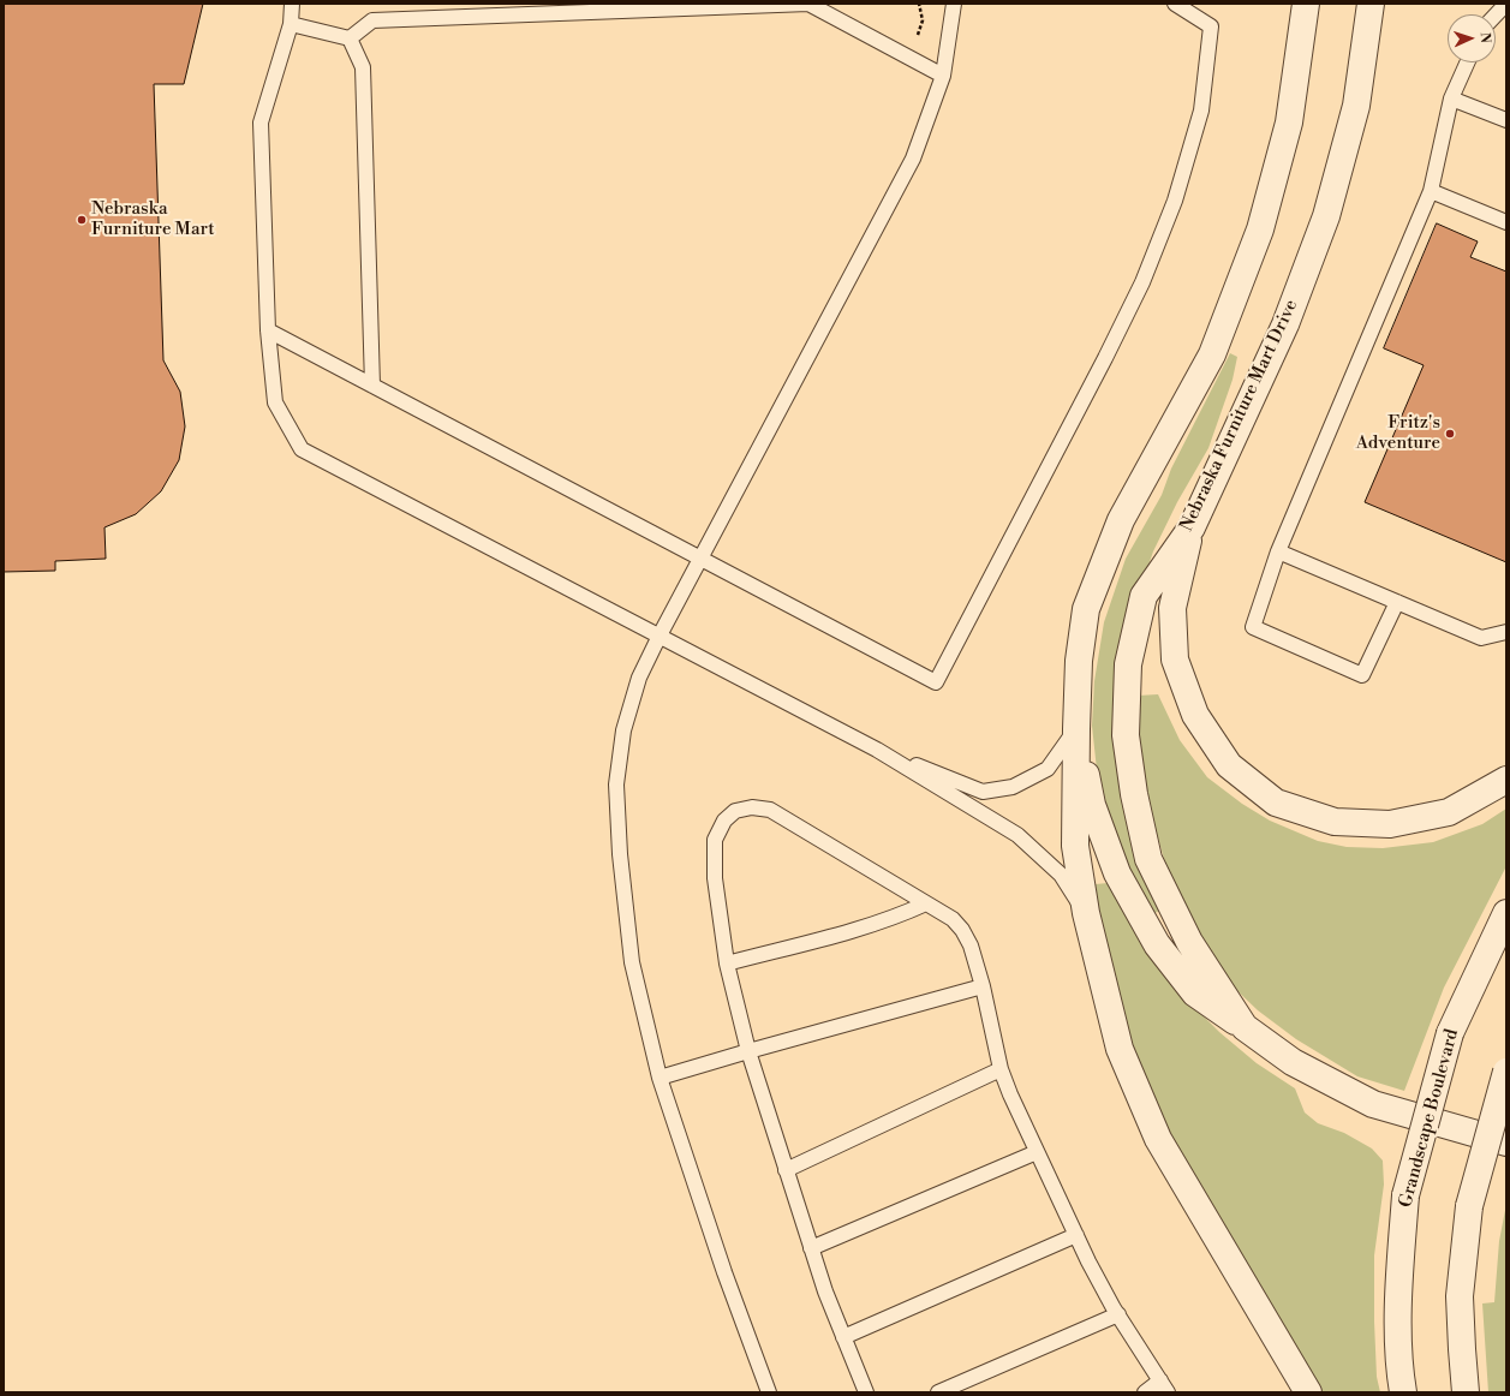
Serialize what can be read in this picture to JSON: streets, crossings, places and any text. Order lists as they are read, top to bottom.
{
  "streets": {
    "street": ["Nebraska Furniture Mart Drive", "Grandscape Boulevard"]
  },
  "places": ["Nebraska Furniture Mart", "Fritz's Adventure"],
  "north": "right"
}
